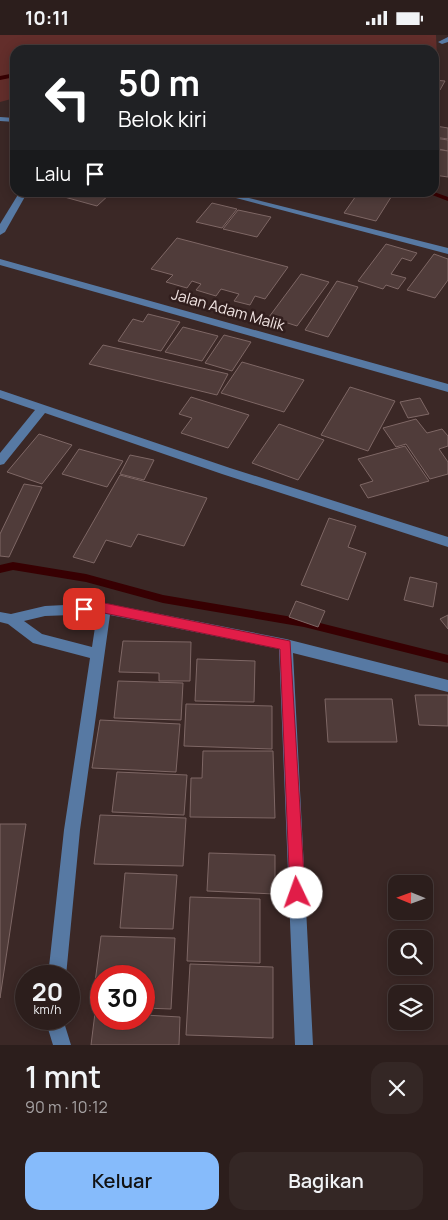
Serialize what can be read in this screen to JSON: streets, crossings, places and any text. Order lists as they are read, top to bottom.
{
  "streets": {
    "street": ["Jalan Adam Malik"]
  },
  "north": "left",
  "page": {
    "status": "10:11",
    "turn": ["50 m", "Belok kiri"],
    "then": "Lalu",
    "speed": "20 km/h",
    "limit": "30",
    "heading": ["1 mnt", "90 m · 10:12"],
    "buttons": ["Keluar", "Bagikan"]
  }
}
